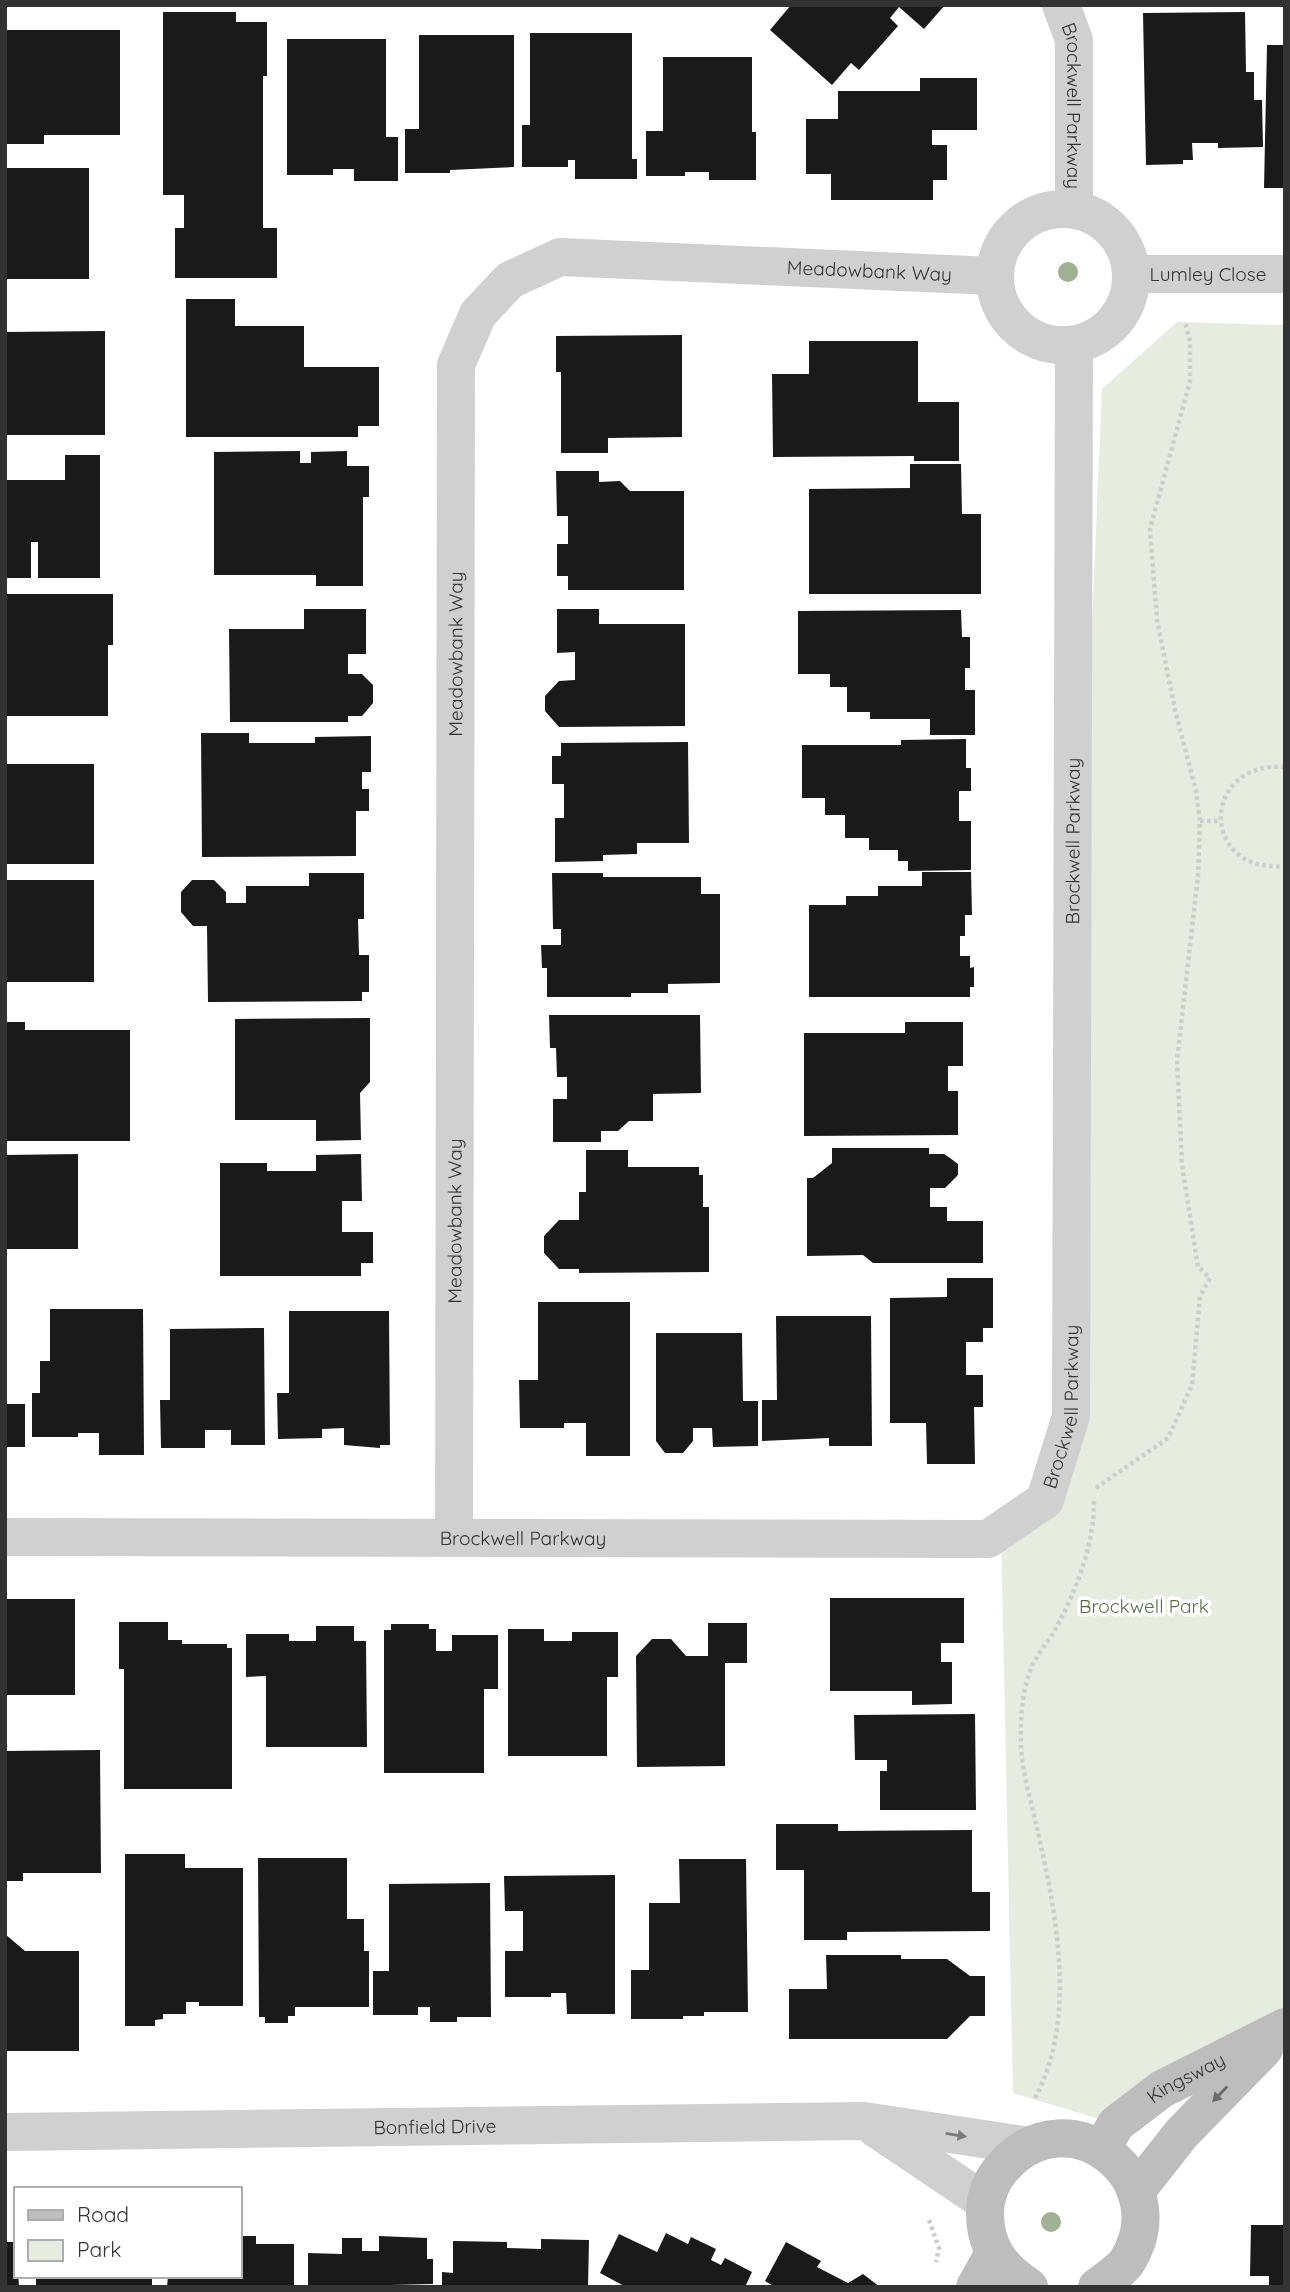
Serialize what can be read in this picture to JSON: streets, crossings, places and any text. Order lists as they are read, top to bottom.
{
  "streets": {
    "main road": ["Kingsway"],
    "street": [
      "Brockwell Parkway",
      "Meadowbank Way",
      "Lumley Close",
      "Bonfield Drive"
    ]
  },
  "crossings": [
    ["Brockwell Parkway", "Meadowbank Way"],
    ["Brockwell Parkway", "Lumley Close"],
    ["Meadowbank Way", "Lumley Close"]
  ],
  "parks": ["Brockwell Park"],
  "legend": ["Road", "Park"]
}
